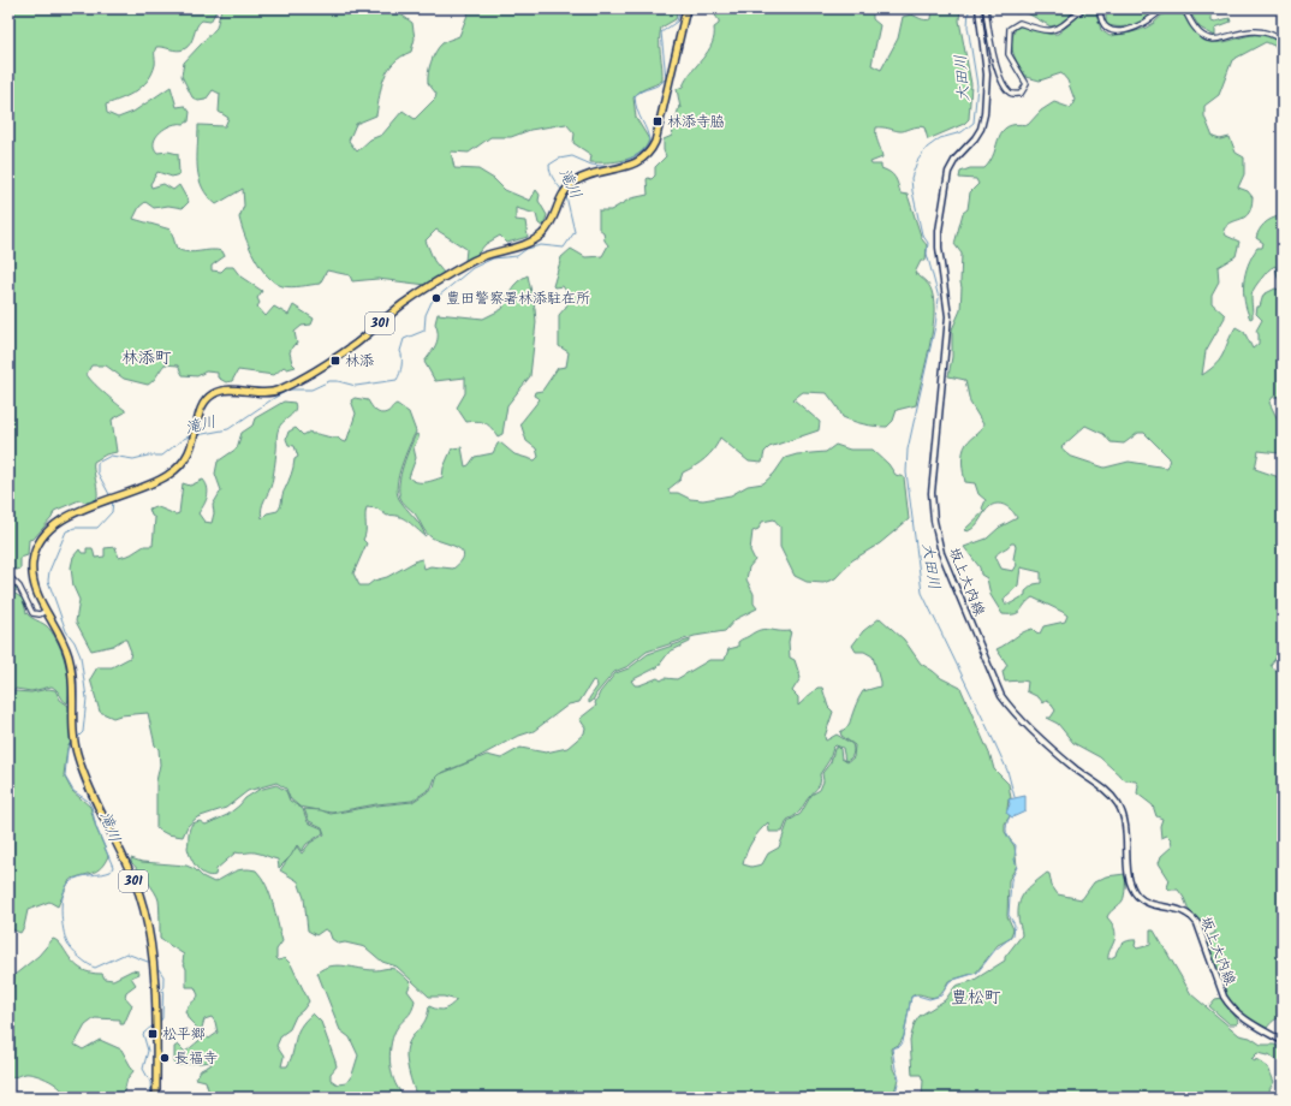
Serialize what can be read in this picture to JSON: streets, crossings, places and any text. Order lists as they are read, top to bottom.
{
  "streets": {
    "highway": ["301"],
    "main road": ["坂上大内線"]
  },
  "districts": ["林添町", "豊松町"],
  "water": ["大田川", "滝川"],
  "places": {
    "transit": ["林添寺脇", "林添", "松平郷"],
    "other": ["豊田警察署林添駐在所", "長福寺"]
  }
}
